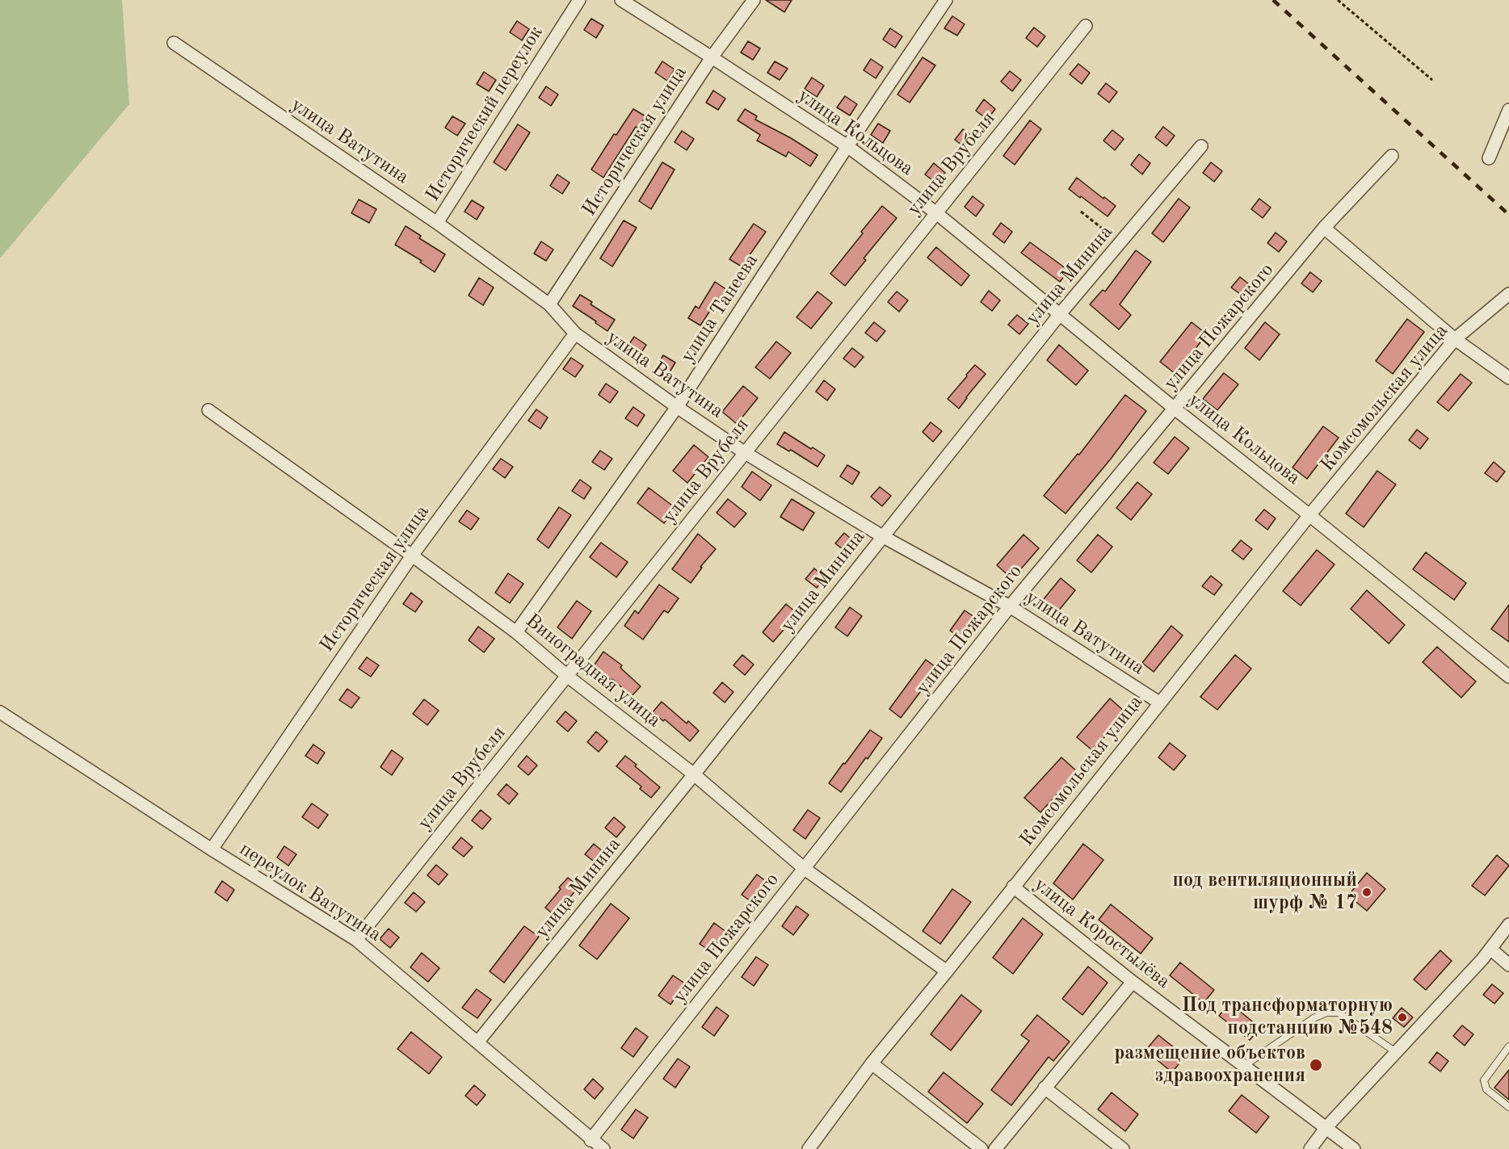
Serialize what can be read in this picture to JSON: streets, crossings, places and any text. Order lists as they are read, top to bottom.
{
  "streets": {
    "street": [
      "Исторический переулок",
      "улица Кольцова",
      "улица Ватутина",
      "Историческая улица",
      "улица Врубеля",
      "улица Минина",
      "улица Танеева",
      "улица Пожарского",
      "Комсомольская улица",
      "Виноградная улица",
      "переулок Ватутина",
      "улица Коростылёва"
    ]
  },
  "crossings": [
    ["Исторический переулок", "улица Ватутина"],
    ["улица Кольцова", "Историческая улица"],
    ["улица Кольцова", "улица Врубеля"],
    ["улица Кольцова", "улица Минина"],
    ["улица Кольцова", "улица Танеева"],
    ["улица Кольцова", "улица Пожарского"],
    ["улица Кольцова", "Комсомольская улица"],
    ["улица Ватутина", "Историческая улица"],
    ["улица Ватутина", "улица Врубеля"],
    ["улица Ватутина", "улица Минина"],
    ["улица Ватутина", "улица Танеева"],
    ["улица Ватутина", "улица Пожарского"],
    ["улица Ватутина", "Комсомольская улица"],
    ["Историческая улица", "Виноградная улица"],
    ["Историческая улица", "переулок Ватутина"],
    ["улица Врубеля", "Виноградная улица"],
    ["улица Врубеля", "переулок Ватутина"],
    ["улица Минина", "Виноградная улица"],
    ["улица Минина", "переулок Ватутина"],
    ["улица Танеева", "Виноградная улица"],
    ["улица Пожарского", "Виноградная улица"],
    ["улица Пожарского", "переулок Ватутина"],
    ["Комсомольская улица", "Виноградная улица"],
    ["Комсомольская улица", "улица Коростылёва"]
  ],
  "places": ["под вентиляционный шурф № 17", "Под трансформаторную подстанцию №548", "размещение объектов здравоохранения"]
}
